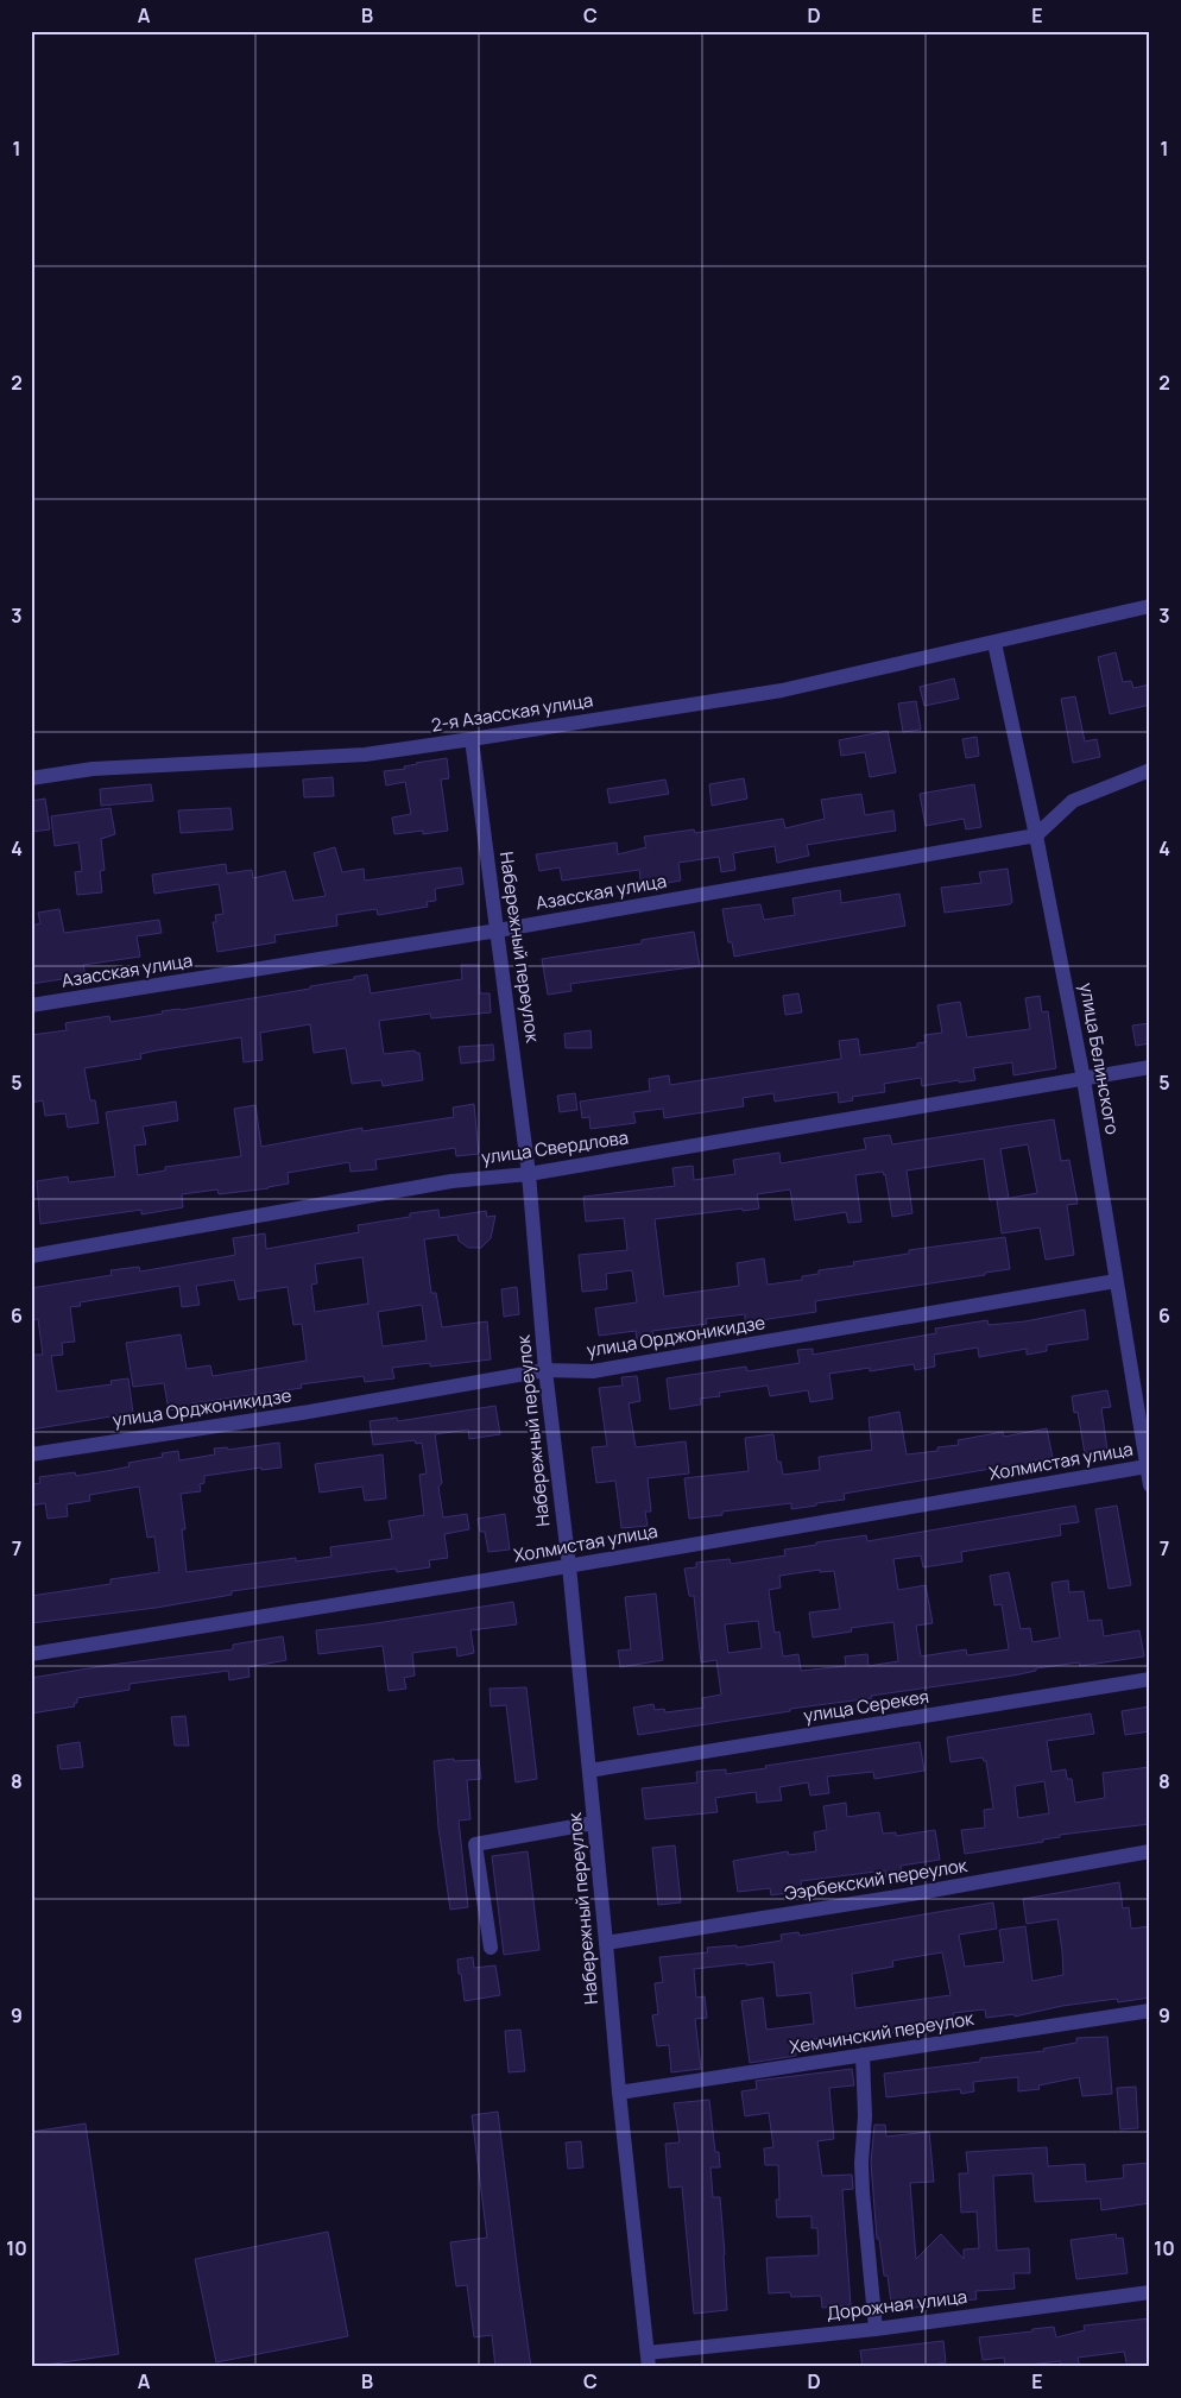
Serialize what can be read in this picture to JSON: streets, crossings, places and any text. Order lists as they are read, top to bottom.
{
  "streets": {
    "street": [
      "2-я Азасская улица",
      "Азасская улица",
      "Набережный переулок",
      "улица Белинского",
      "улица Свердлова",
      "улица Орджоникидзе",
      "Холмистая улица",
      "улица Серекея",
      "Ээрбекский переулок",
      "Хемчинский переулок",
      "Дорожная улица"
    ]
  },
  "crossings": [
    ["2-я Азасская улица", "Набережный переулок"],
    ["2-я Азасская улица", "улица Белинского"],
    ["Азасская улица", "Набережный переулок"],
    ["Азасская улица", "улица Белинского"],
    ["Набережный переулок", "улица Свердлова"],
    ["Набережный переулок", "улица Орджоникидзе"],
    ["Набережный переулок", "Холмистая улица"],
    ["Набережный переулок", "улица Серекея"],
    ["Набережный переулок", "Ээрбекский переулок"],
    ["Набережный переулок", "Хемчинский переулок"],
    ["Набережный переулок", "Дорожная улица"],
    ["улица Белинского", "улица Свердлова"],
    ["улица Белинского", "улица Орджоникидзе"],
    ["улица Белинского", "Холмистая улица"]
  ],
  "grid": {
    "columns": [
      "A",
      "B",
      "C",
      "D",
      "E"
    ],
    "rows": [
      "1",
      "2",
      "3",
      "4",
      "5",
      "6",
      "7",
      "8",
      "9",
      "10"
    ]
  }
}
